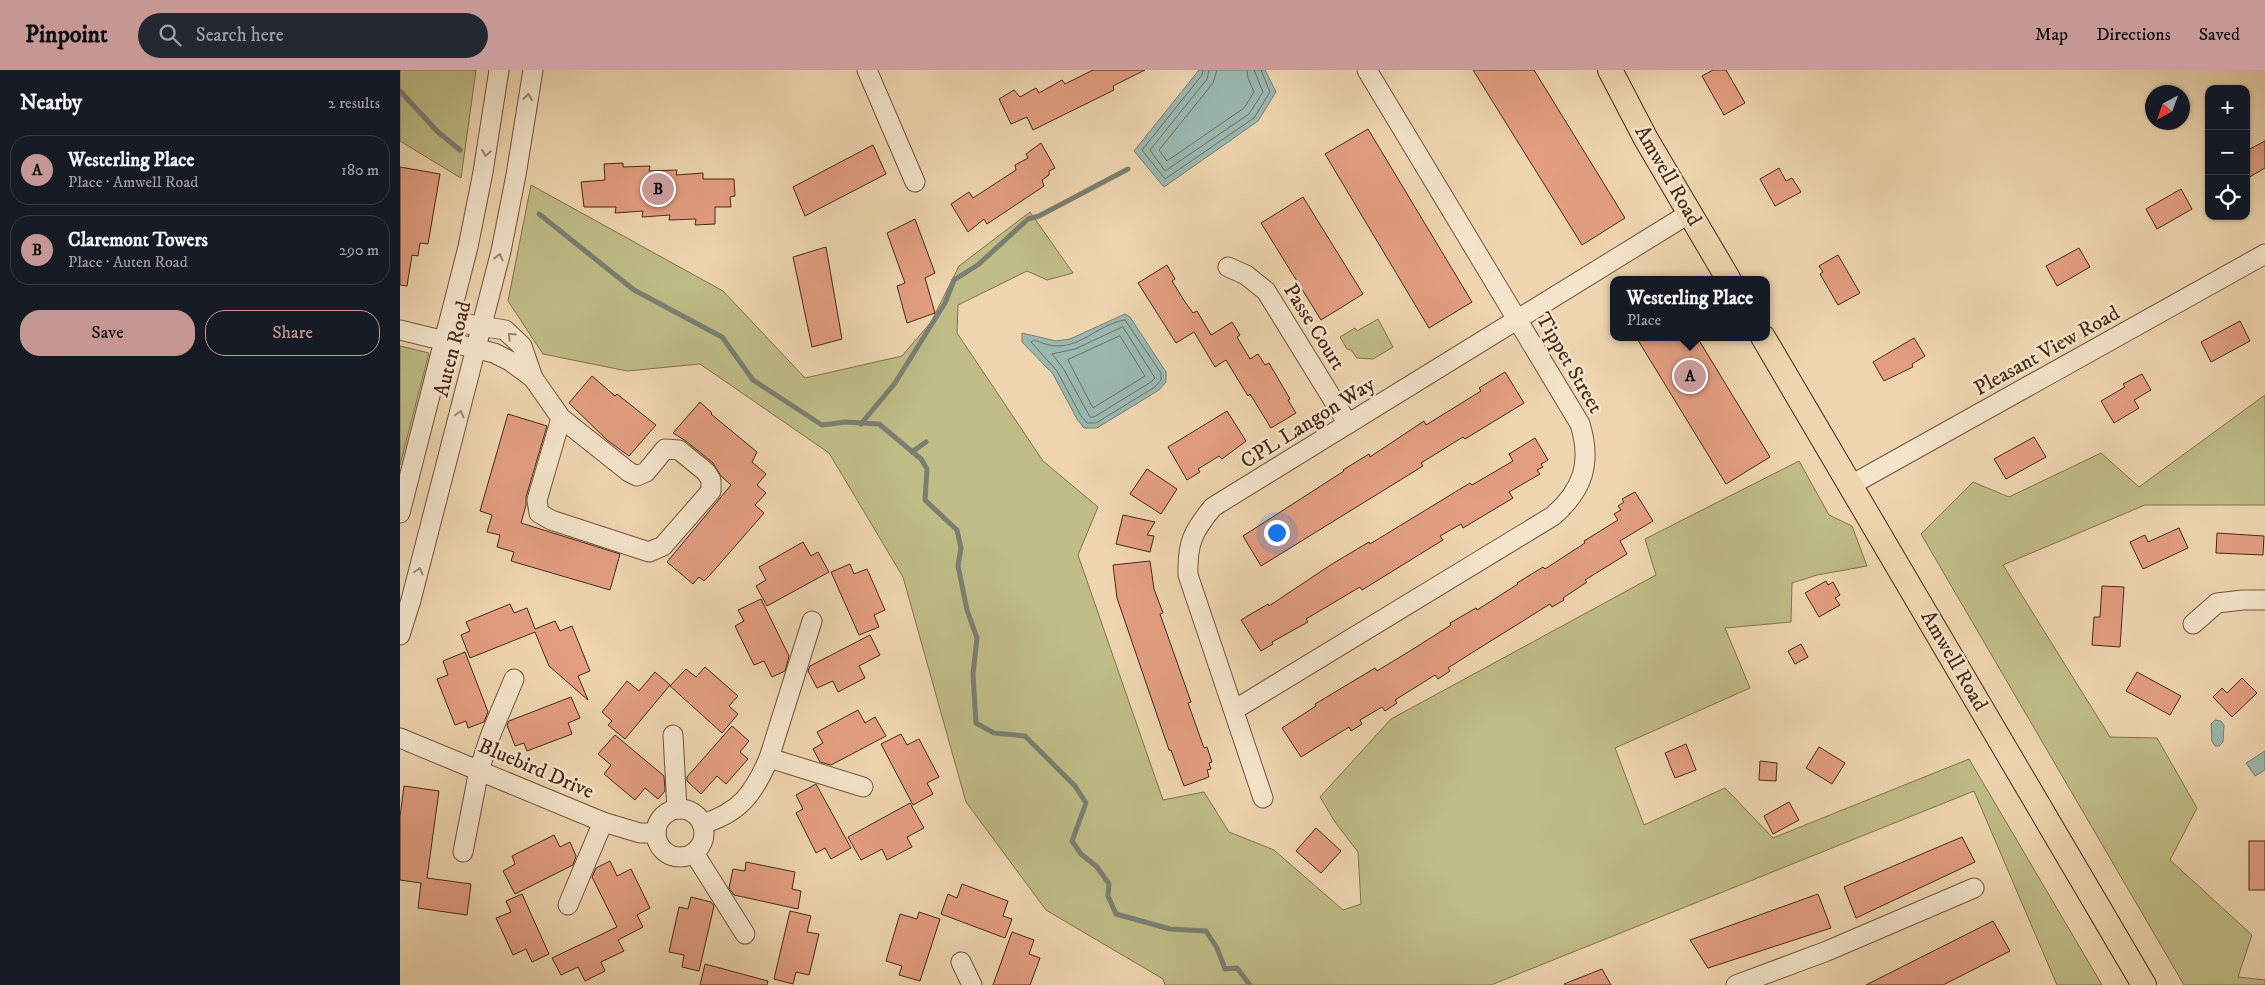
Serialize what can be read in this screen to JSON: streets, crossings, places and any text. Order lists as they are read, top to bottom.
{
  "streets": {
    "main road": ["Amwell Road"],
    "street": [
      "Passe Court",
      "Auten Road",
      "Pleasant View Road",
      "Tippet Street",
      "CPL Langon Way",
      "Bluebird Drive"
    ]
  },
  "crossings": [
    ["Amwell Road", "Pleasant View Road"],
    ["Amwell Road", "CPL Langon Way"],
    ["Passe Court", "CPL Langon Way"],
    ["Tippet Street", "CPL Langon Way"]
  ],
  "north": "bottom left",
  "page": {
    "header": "Pinpoint",
    "search": "Search here",
    "nav": ["Map", "Directions", "Saved"],
    "heading": ["Nearby", "2 results"],
    "map_buttons": ["+", "−"],
    "list": [
      {
        "mark": "A",
        "name": "Westerling Place",
        "note": "Place · Amwell Road",
        "value": "180 m"
      },
      {
        "mark": "B",
        "name": "Claremont Towers",
        "note": "Place · Auten Road",
        "value": "290 m"
      }
    ],
    "pins": ["B", "A"],
    "popup": ["Westerling Place", "Place"],
    "buttons": ["Save", "Share"]
  }
}
